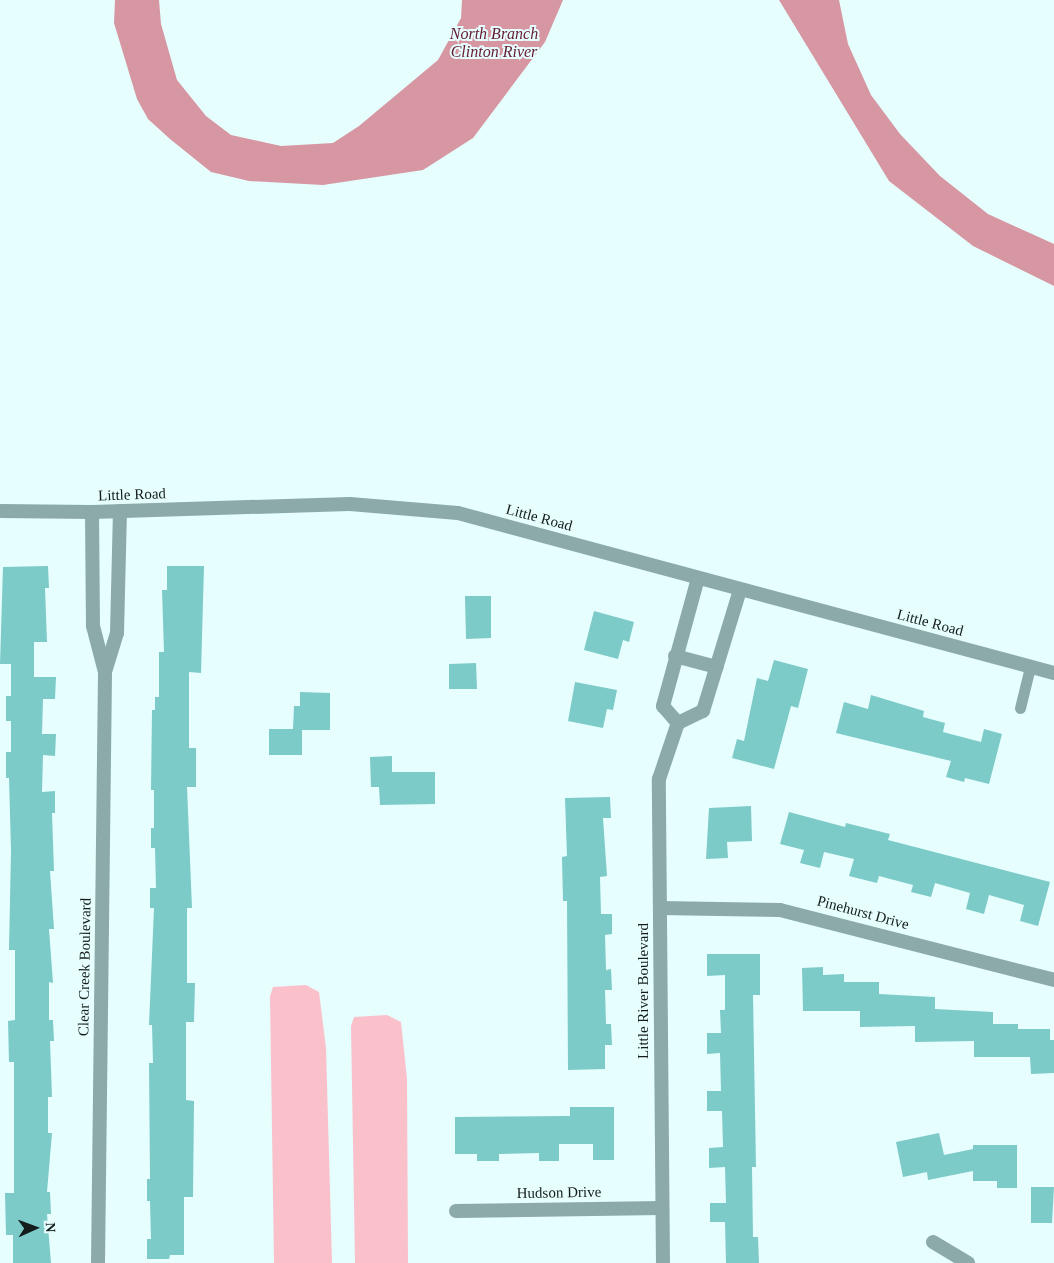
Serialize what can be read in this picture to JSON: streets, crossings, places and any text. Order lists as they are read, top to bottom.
{
  "streets": {
    "street": [
      "Little Road",
      "Pinehurst Drive",
      "Clear Creek Boulevard",
      "Little River Boulevard",
      "Hudson Drive"
    ]
  },
  "crossings": [
    ["Little Road", "Clear Creek Boulevard"],
    ["Pinehurst Drive", "Little River Boulevard"],
    ["Little River Boulevard", "Hudson Drive"]
  ],
  "water": ["North Branch Clinton River"],
  "north": "right"
}
